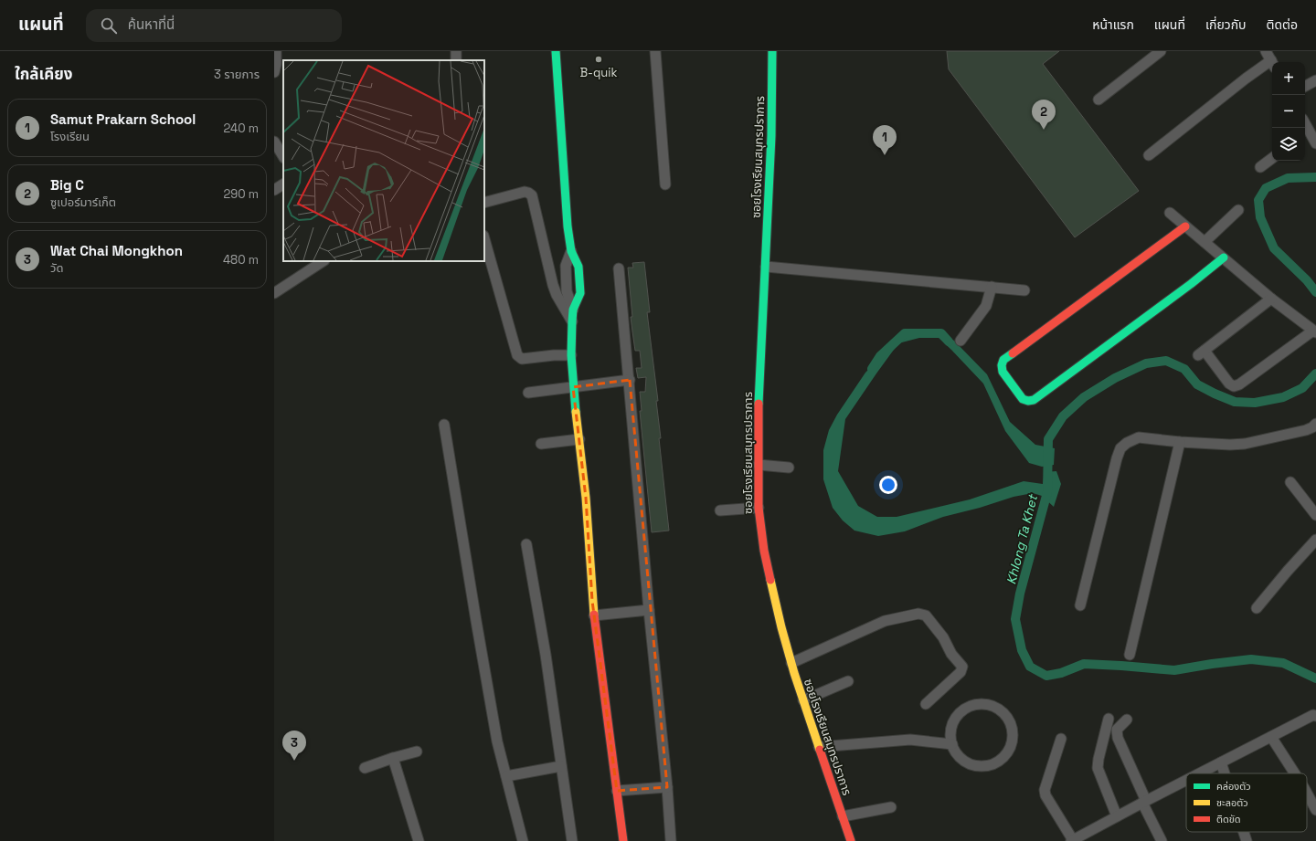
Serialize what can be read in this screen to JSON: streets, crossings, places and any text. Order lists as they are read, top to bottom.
{
  "streets": {
    "street": ["ซอยโรงเรียนสมุทรปราการ"]
  },
  "water": ["Khlong Ta Khet"],
  "places": ["B-quik"],
  "legend": ["คล่องตัว", "ชะลอตัว", "ติดขัด"],
  "page": {
    "header": "แผนที่",
    "search": "ค้นหาที่นี่",
    "nav": [
      "หน้าแรก",
      "แผนที่",
      "เกี่ยวกับ",
      "ติดต่อ"
    ],
    "heading": ["ใกล้เคียง", "3 รายการ"],
    "map_buttons": ["+", "−"],
    "list": [
      {
        "mark": "1",
        "name": "Samut Prakarn School",
        "note": "โรงเรียน",
        "value": "240 m"
      },
      {
        "mark": "2",
        "name": "Big C",
        "note": "ซูเปอร์มาร์เก็ต",
        "value": "290 m"
      },
      {
        "mark": "3",
        "name": "Wat Chai Mongkhon",
        "note": "วัด",
        "value": "480 m"
      }
    ],
    "pins": ["2", "1", "3"]
  }
}
